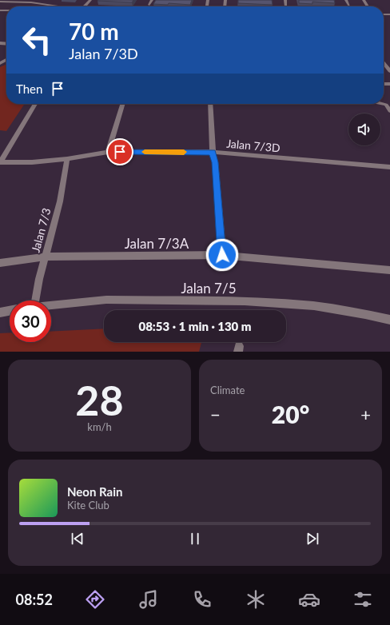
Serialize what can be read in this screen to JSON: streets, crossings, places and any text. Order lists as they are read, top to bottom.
{
  "streets": {
    "street": [
      "Jalan 7/3D",
      "Jalan 7/3",
      "Jalan 7/3A",
      "Jalan 7/5"
    ]
  },
  "crossings": [
    ["Jalan 7/3D", "Jalan 7/3"],
    ["Jalan 7/3", "Jalan 7/3A"]
  ],
  "page": {
    "turn": ["70 m", "Jalan 7/3D"],
    "then": "Then",
    "limit": "30",
    "trip": "08:53 · 1 min · 130 m",
    "tile": [
      ["28", "km/h"],
      "Climate"
    ],
    "heat": ["−", "20°", "+"],
    "song": ["Neon Rain", "Kite Club"],
    "tabs": "08:52"
  }
}
